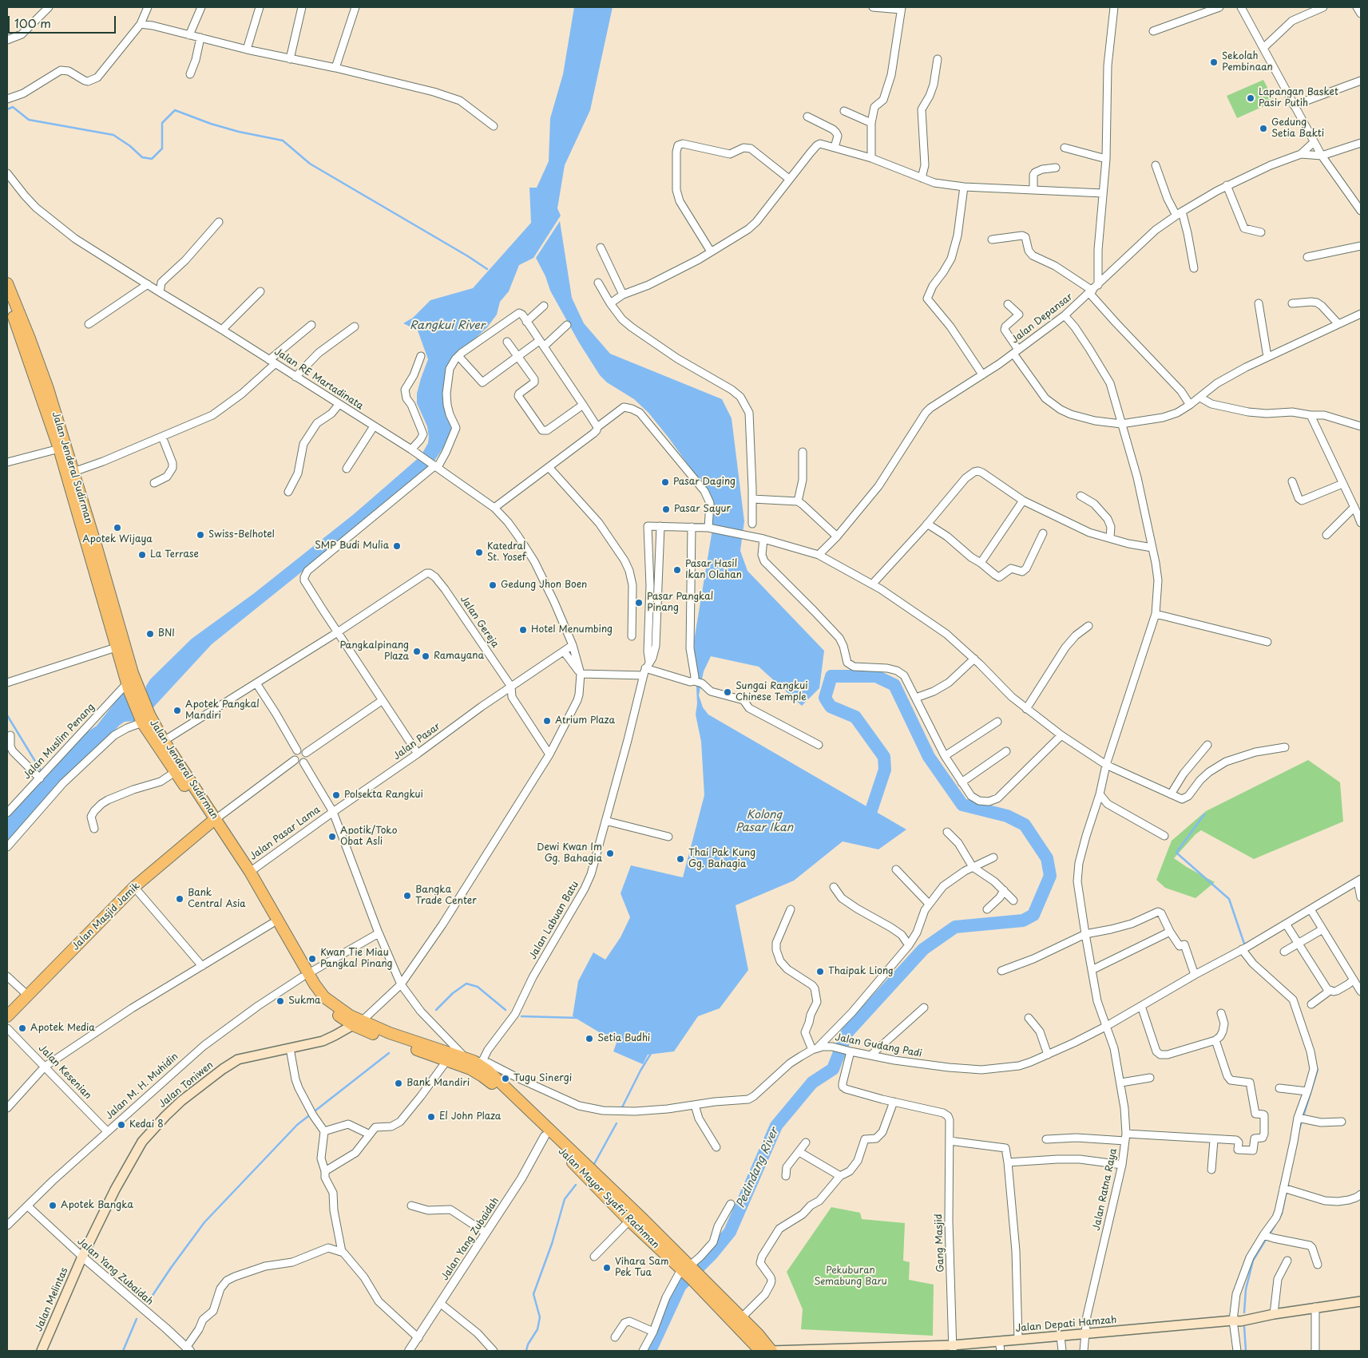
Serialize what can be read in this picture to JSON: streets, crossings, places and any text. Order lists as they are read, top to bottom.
{
  "streets": {
    "highway": ["Jalan Jenderal Sudirman", "Jalan Masjid Jamik", "Jalan Mayor Syafri Rachman"],
    "main road": ["Jalan Toniwen", "Jalan Melintas", "Jalan Depati Hamzah"],
    "street": [
      "Jalan Depansar",
      "Jalan RE Martadinata",
      "Jalan Gereja",
      "Jalan Muslim Penang",
      "Jalan Pasar",
      "Jalan Pasar Lama",
      "Jalan Labuan Batu",
      "Jalan Gudang Padi",
      "Jalan Kesenian",
      "Jalan M. H. Muhidin",
      "Jalan Ratna Raya",
      "Jalan Yang Zubaidah",
      "Gang Masjid"
    ]
  },
  "crossings": [
    ["Jalan Depansar", "Jalan Ratna Raya"],
    ["Jalan RE Martadinata", "Jalan Pasar"],
    ["Jalan Jenderal Sudirman", "Jalan Muslim Penang"],
    ["Jalan Jenderal Sudirman", "Jalan Pasar Lama"],
    ["Jalan Jenderal Sudirman", "Jalan Masjid Jamik"],
    ["Jalan Jenderal Sudirman", "Jalan Labuan Batu"],
    ["Jalan Jenderal Sudirman", "Jalan Gudang Padi"],
    ["Jalan Jenderal Sudirman", "Jalan Toniwen"],
    ["Jalan Jenderal Sudirman", "Jalan M. H. Muhidin"],
    ["Jalan Jenderal Sudirman", "Jalan Mayor Syafri Rachman"],
    ["Jalan Gereja", "Jalan Pasar"],
    ["Jalan Pasar", "Jalan Pasar Lama"],
    ["Jalan Labuan Batu", "Jalan Gudang Padi"],
    ["Jalan Labuan Batu", "Jalan Mayor Syafri Rachman"],
    ["Jalan Gudang Padi", "Jalan Ratna Raya"],
    ["Jalan Gudang Padi", "Jalan Mayor Syafri Rachman"],
    ["Jalan Kesenian", "Jalan M. H. Muhidin"],
    ["Jalan Toniwen", "Jalan Yang Zubaidah"],
    ["Jalan Toniwen", "Jalan Melintas"],
    ["Jalan M. H. Muhidin", "Jalan Yang Zubaidah"],
    ["Jalan Ratna Raya", "Jalan Depati Hamzah"],
    ["Jalan Mayor Syafri Rachman", "Jalan Yang Zubaidah"],
    ["Jalan Mayor Syafri Rachman", "Jalan Depati Hamzah"],
    ["Jalan Yang Zubaidah", "Jalan Melintas"],
    ["Gang Masjid", "Jalan Depati Hamzah"]
  ],
  "water": ["Rangkui River", "Kolong Pasar Ikan", "Pedindang River"],
  "parks": ["Pekuburan Semabung Baru"],
  "places": [
    "Sekolah Pembinaan",
    "Lapangan Basket Pasir Putih",
    "Gedung Setia Bakti",
    "Pasar Daging",
    "Pasar Sayur",
    "Apotek Wijaya",
    "Swiss-Belhotel",
    "SMP Budi Mulia",
    "Katedral St. Yosef",
    "La Terrase",
    "Pasar Hasil Ikan Olahan",
    "Gedung Jhon Boen",
    "Pasar Pangkal Pinang",
    "Hotel Menumbing",
    "BNI",
    "Pangkalpinang Plaza",
    "Ramayana",
    "Sungai Rangkui Chinese Temple",
    "Apotek Pangkal Mandiri",
    "Atrium Plaza",
    "Polsekta Rangkui",
    "Apotik/Toko Obat Asli",
    "Dewi Kwan Im Gg. Bahagia",
    "Thai Pak Kung Gg. Bahagia",
    "Bangka Trade Center",
    "Bank Central Asia",
    "Kwan Tie Miau Pangkal Pinang",
    "Thaipak Liong",
    "Sukma",
    "Apotek Media",
    "Setia Budhi",
    "Tugu Sinergi",
    "Bank Mandiri",
    "El John Plaza",
    "Kedai 8",
    "Apotek Bangka",
    "Vihara Sam Pek Tua"
  ],
  "scale_bar": "100 m"
}
